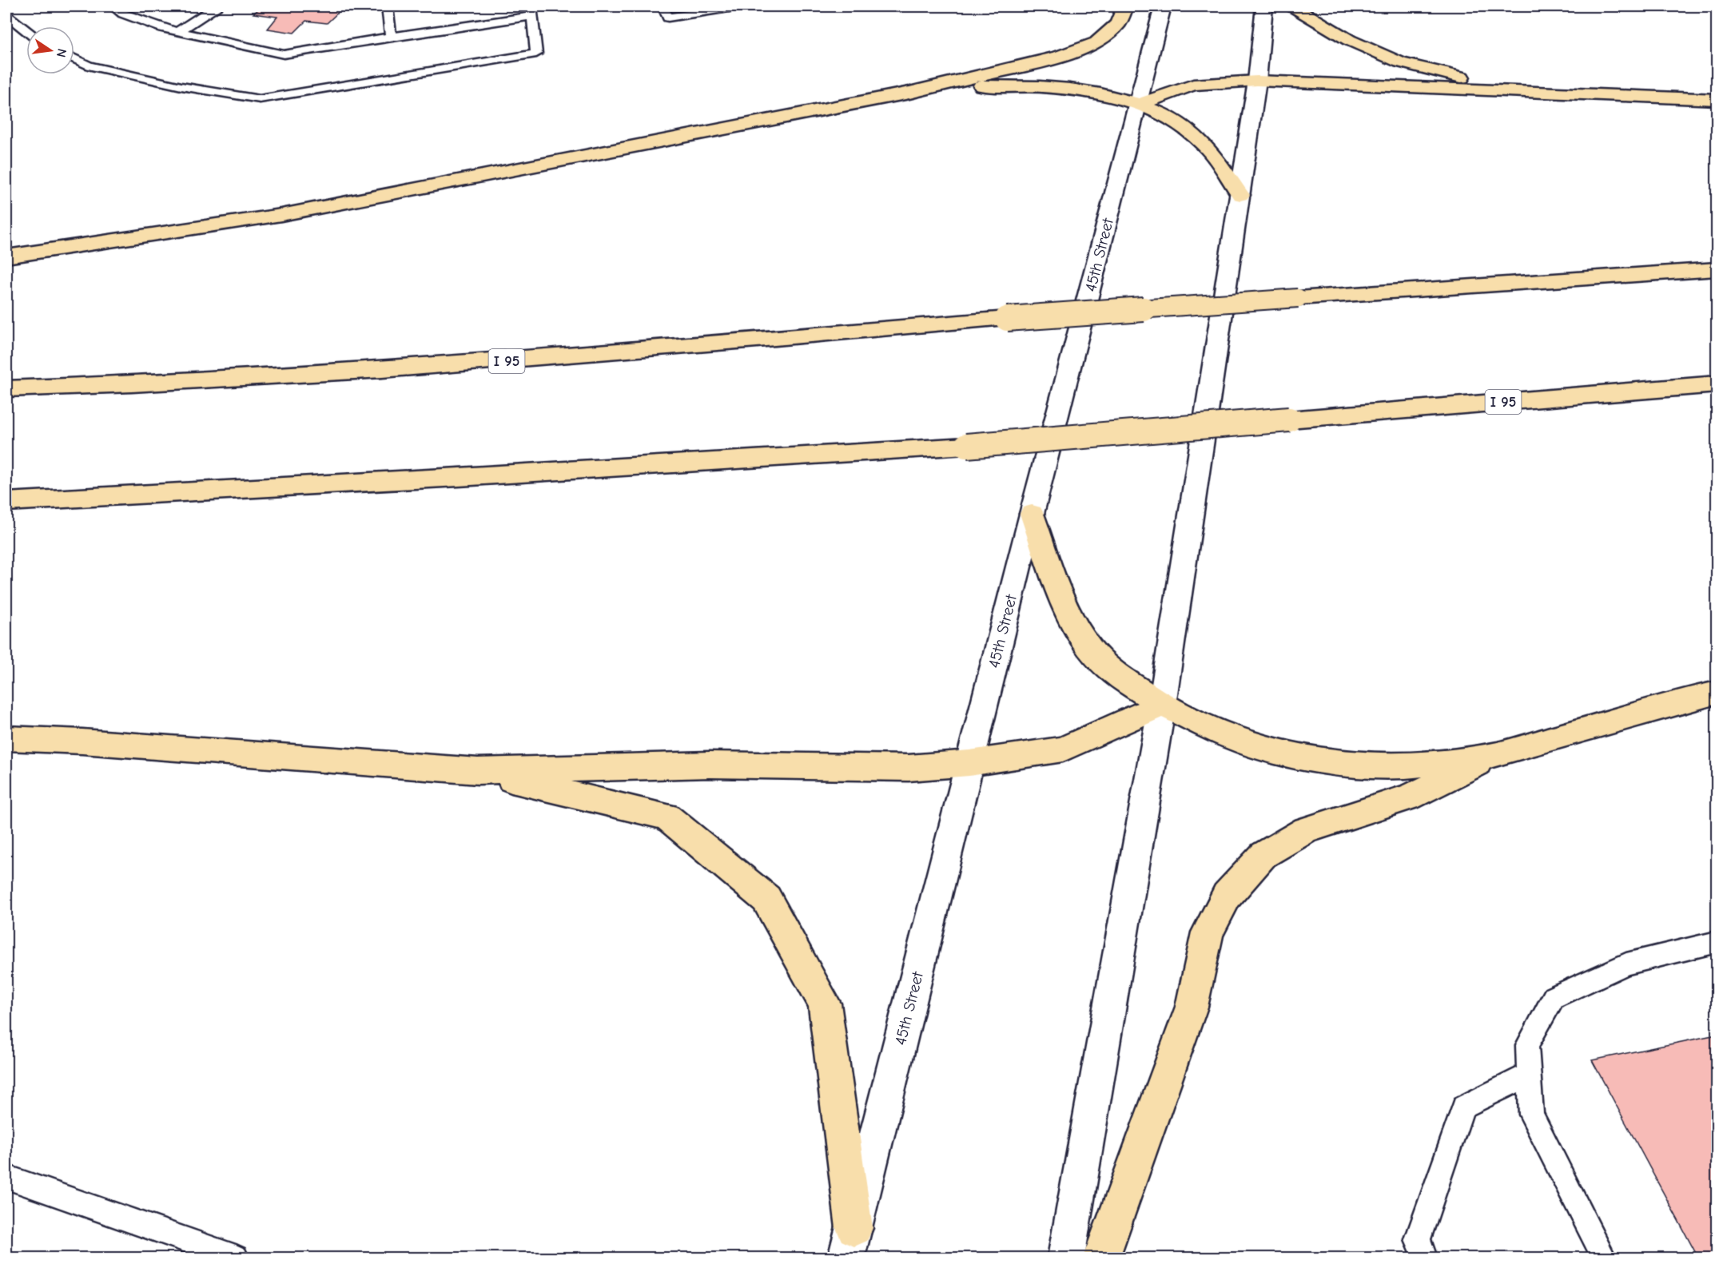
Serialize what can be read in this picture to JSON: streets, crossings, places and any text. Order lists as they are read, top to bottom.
{
  "streets": {
    "highway": ["I 95"],
    "main road": ["45th Street"]
  },
  "north": "right"
}
